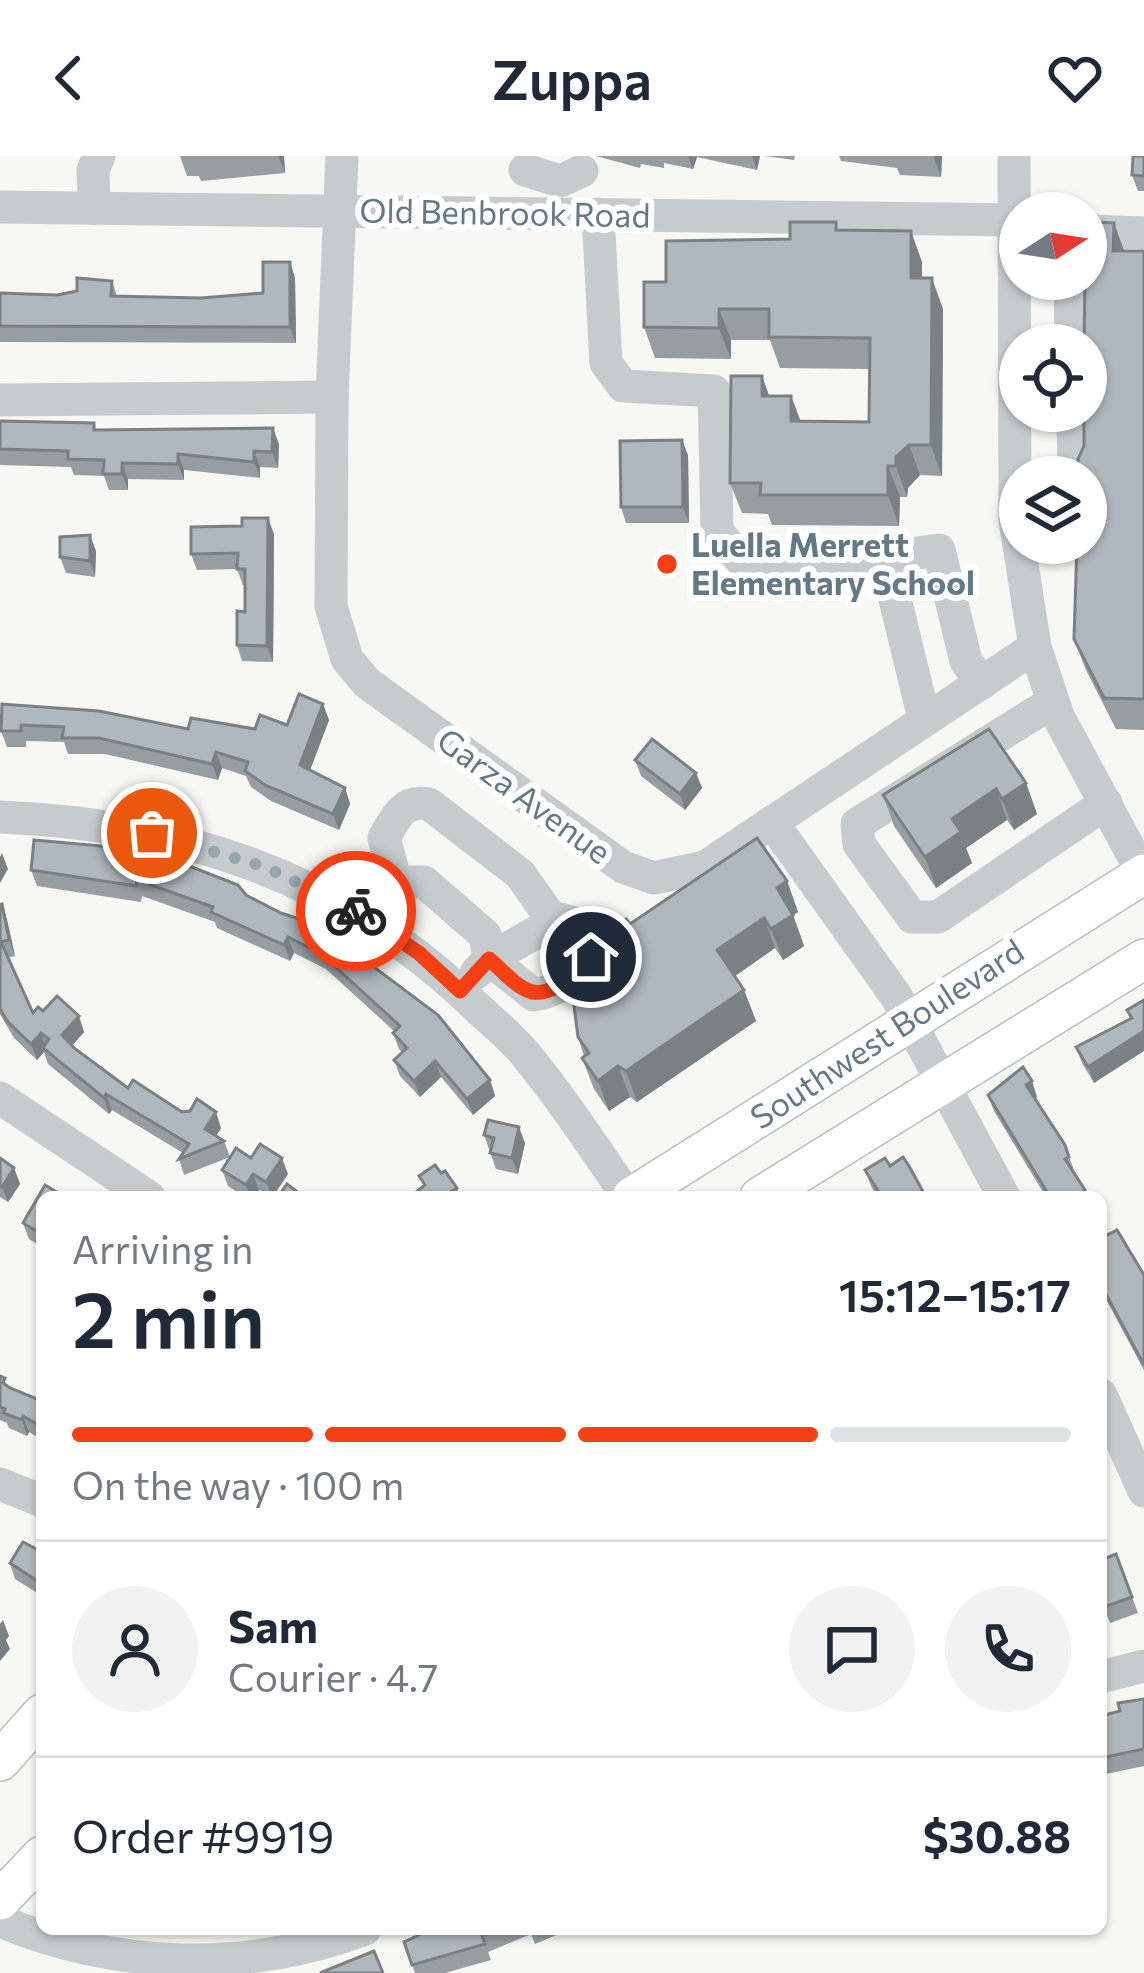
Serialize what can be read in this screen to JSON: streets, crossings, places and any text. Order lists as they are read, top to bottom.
{
  "streets": {
    "main road": ["Southwest Boulevard"],
    "street": ["Old Benbrook Road", "Garza Avenue"]
  },
  "crossings": [
    ["Old Benbrook Road", "Garza Avenue"]
  ],
  "places": ["Luella Merrett Elementary School"],
  "north": "right",
  "page": {
    "header": "Zuppa",
    "heading": ["2 min", "Arriving in", "15:12–15:17"],
    "panel": [
      "Sam",
      "Courier · 4.7",
      "Order #9919",
      "$30.88"
    ],
    "bar": "On the way · 100 m"
  }
}
